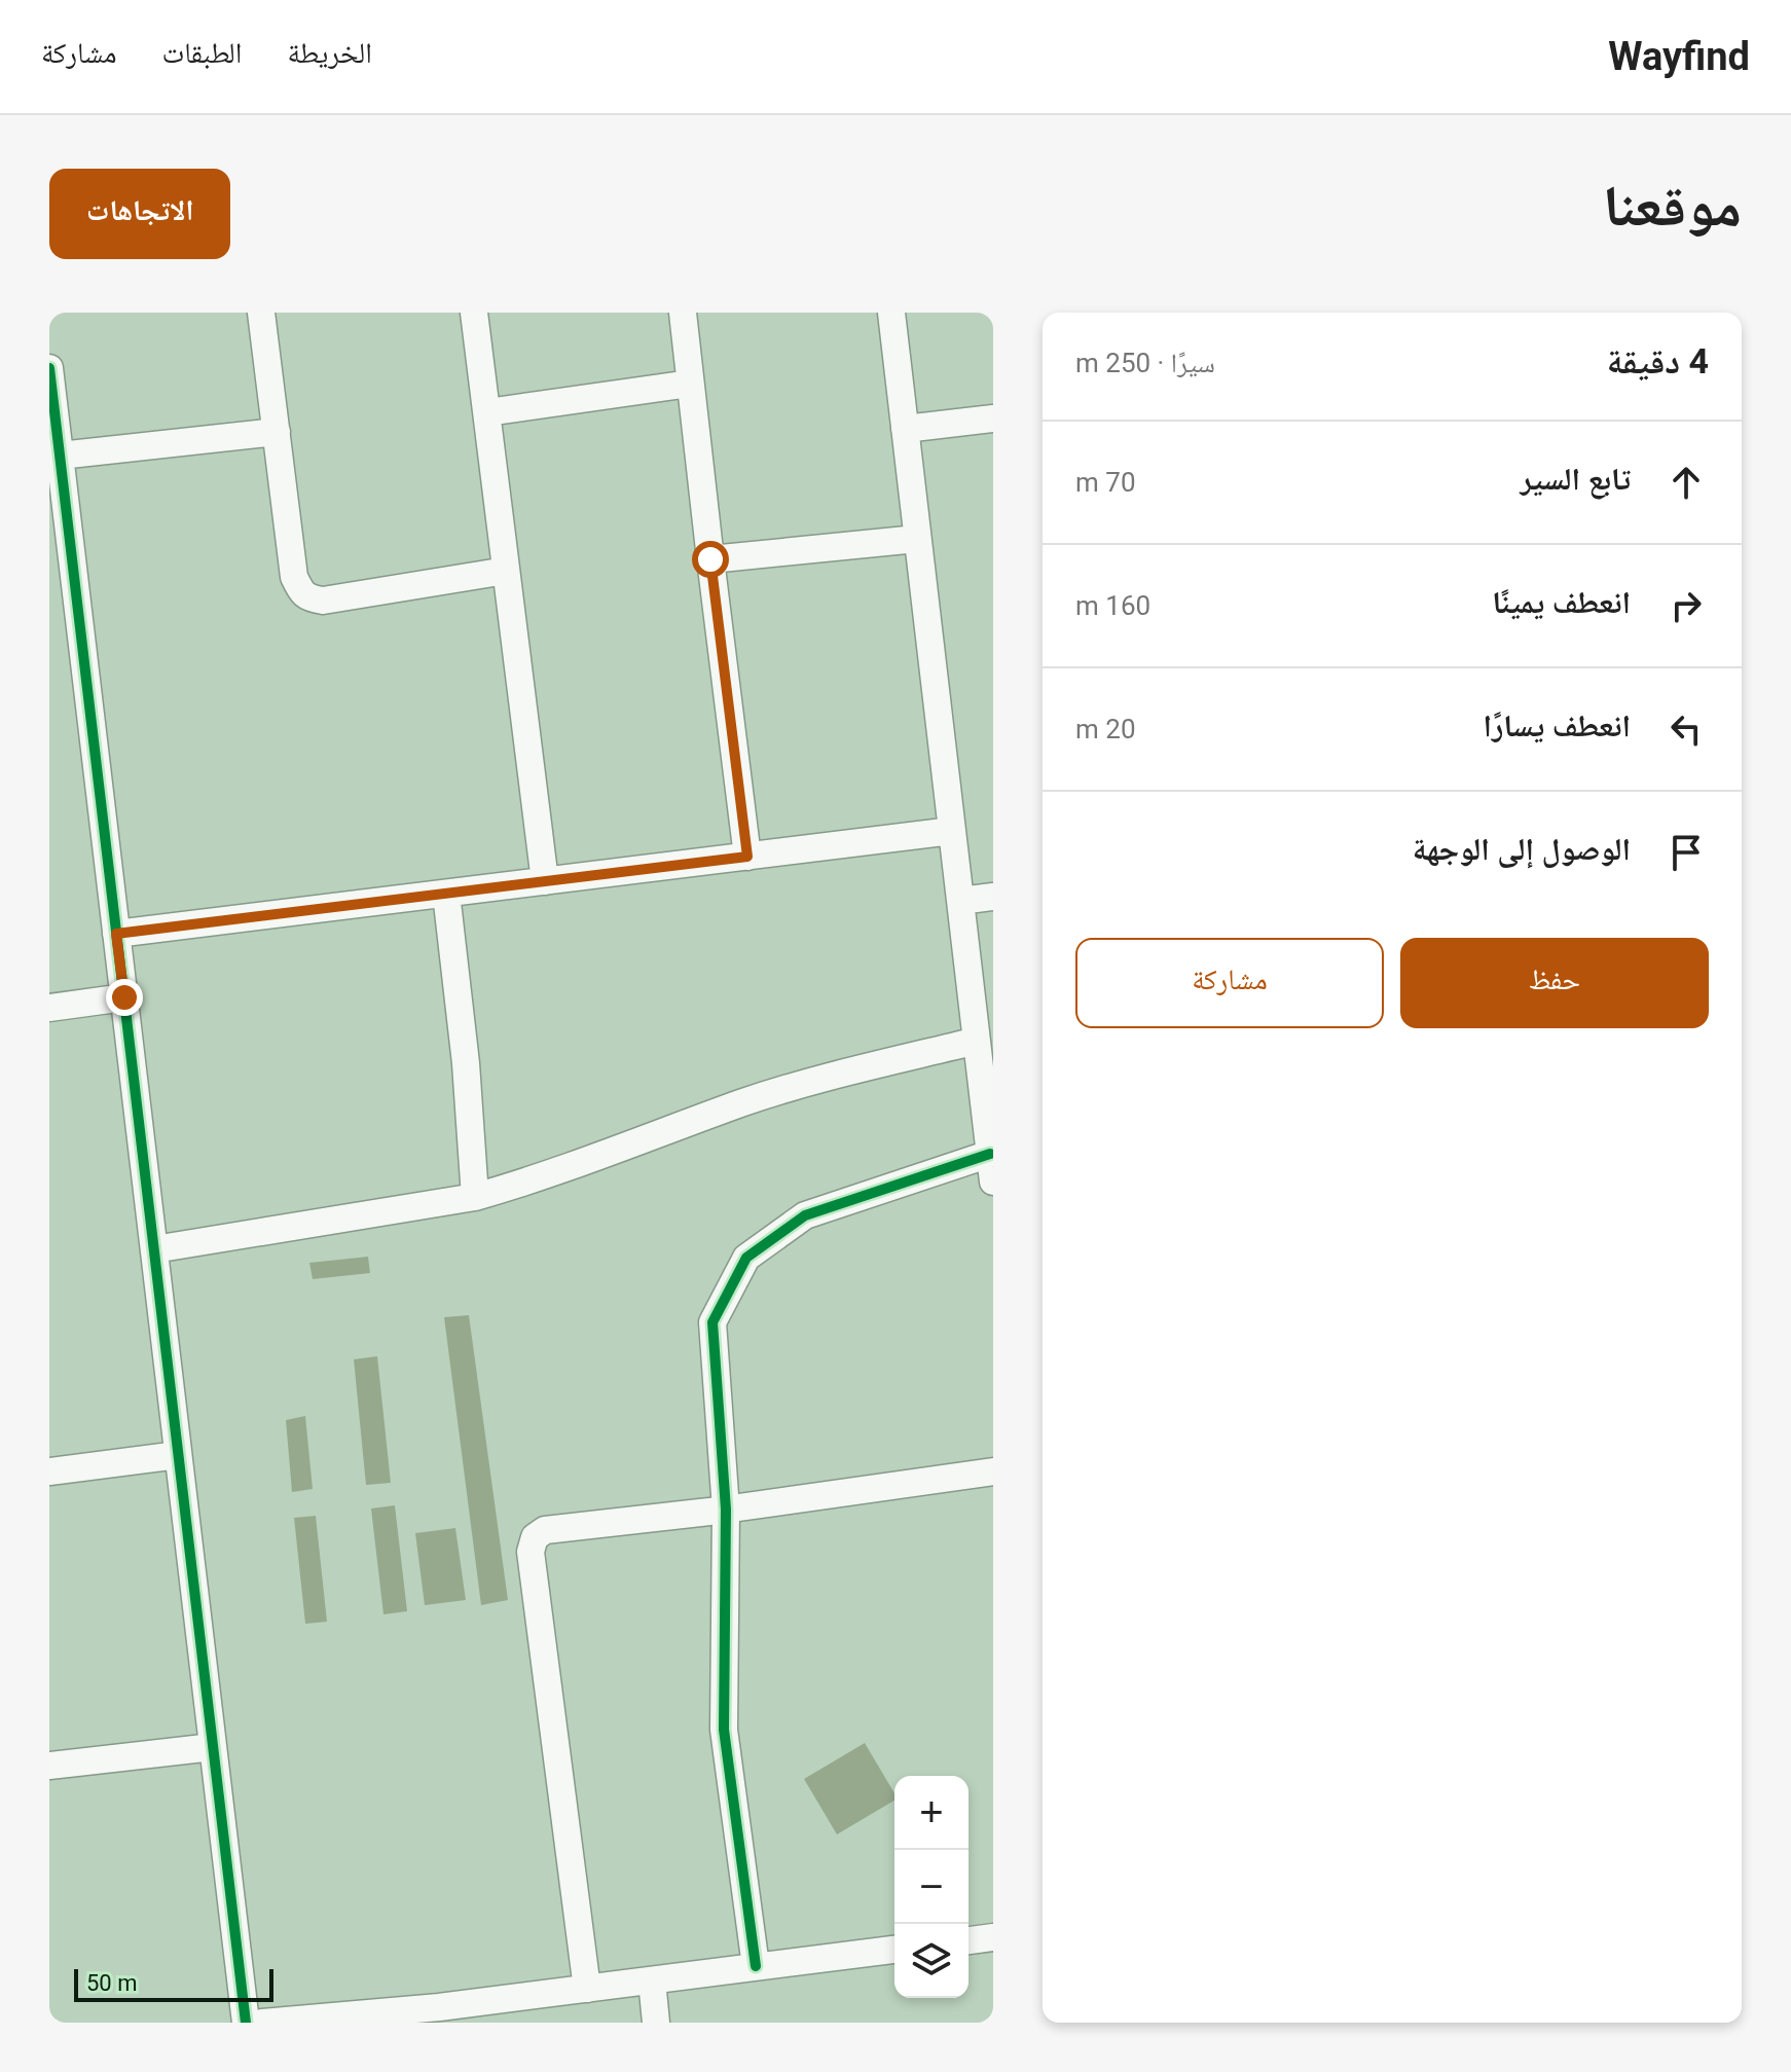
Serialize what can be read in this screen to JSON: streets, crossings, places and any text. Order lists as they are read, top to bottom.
{
  "scale_bar": "50 m",
  "page": {
    "header": "Wayfind",
    "nav": ["الخريطة", "الطبقات", "مشاركة"],
    "title": "موقعنا",
    "buttons": [
      "الاتجاهات",
      ["حفظ", "مشاركة"]
    ],
    "heading": ["4 دقيقة", "سيرًا · 250 m"],
    "list": [
      ["تابع السير", "70 m"],
      ["انعطف يمينًا", "160 m"],
      ["انعطف يسارًا", "20 m"],
      "الوصول إلى الوجهة"
    ],
    "map_buttons": ["+", "−"],
    "scale": "50 m"
  }
}
